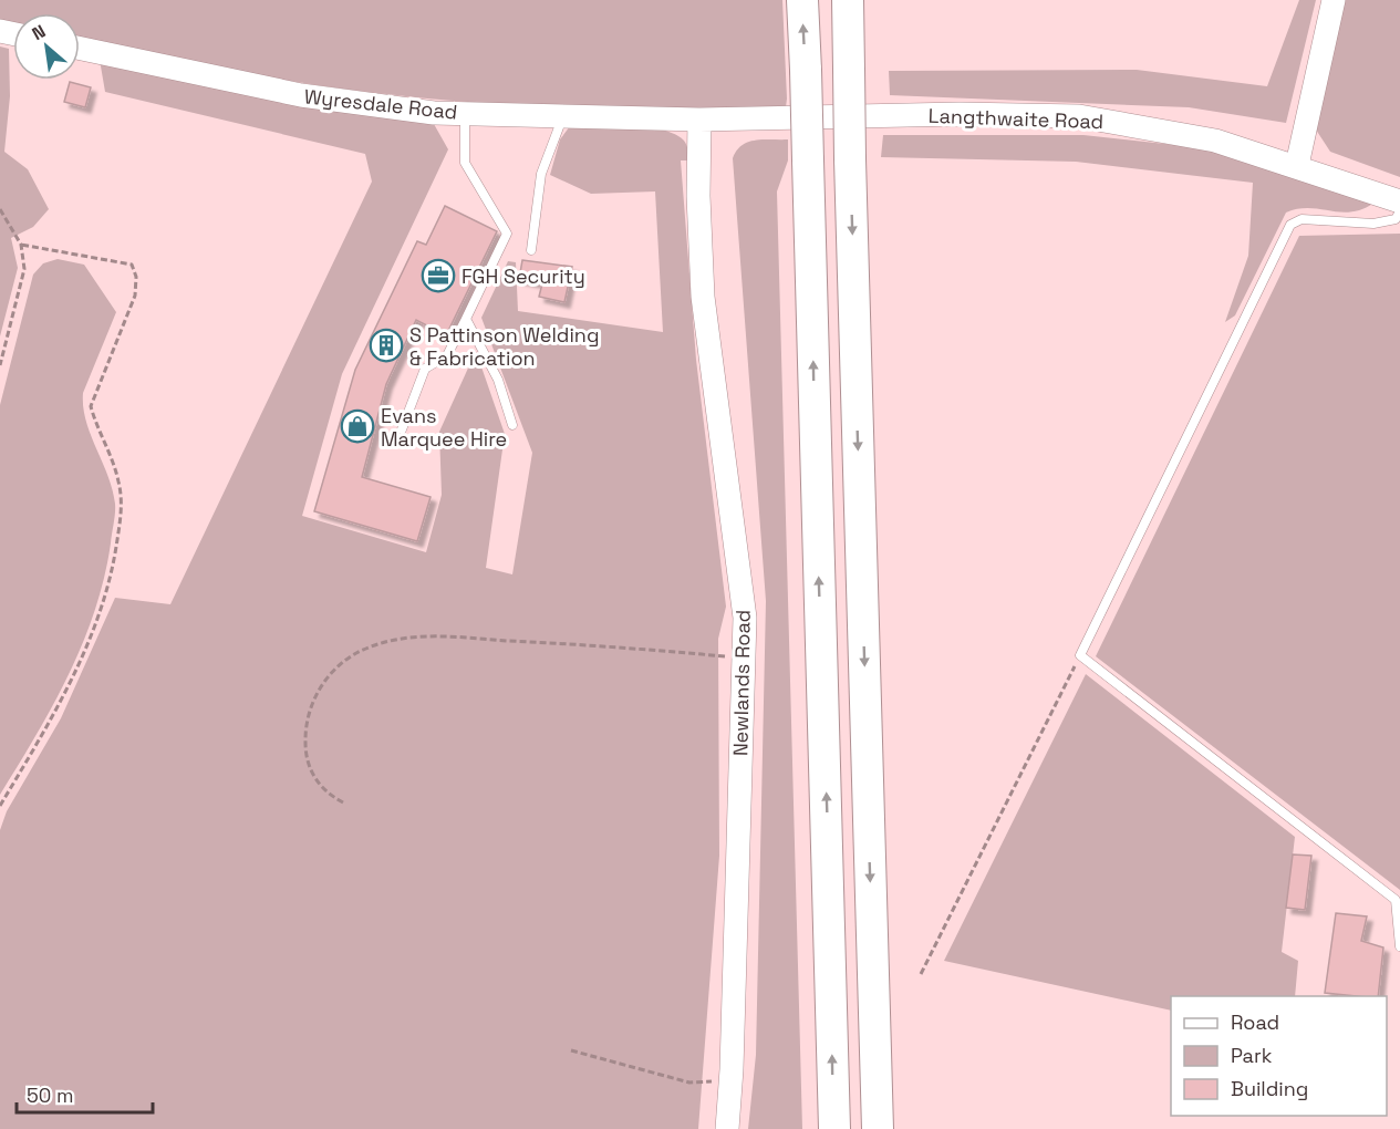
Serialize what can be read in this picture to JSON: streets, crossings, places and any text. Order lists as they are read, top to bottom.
{
  "streets": {
    "street": ["Wyresdale Road", "Langthwaite Road", "Newlands Road"]
  },
  "crossings": [
    ["Wyresdale Road", "Langthwaite Road"],
    ["Wyresdale Road", "Newlands Road"],
    ["Langthwaite Road", "Newlands Road"]
  ],
  "places": {
    "office": ["FGH Security"],
    "building": ["S Pattinson Welding & Fabrication"],
    "shop": ["Evans Marquee Hire"]
  },
  "legend": ["Road", "Park", "Building"],
  "scale_bar": "50 m",
  "north": "top left"
}
